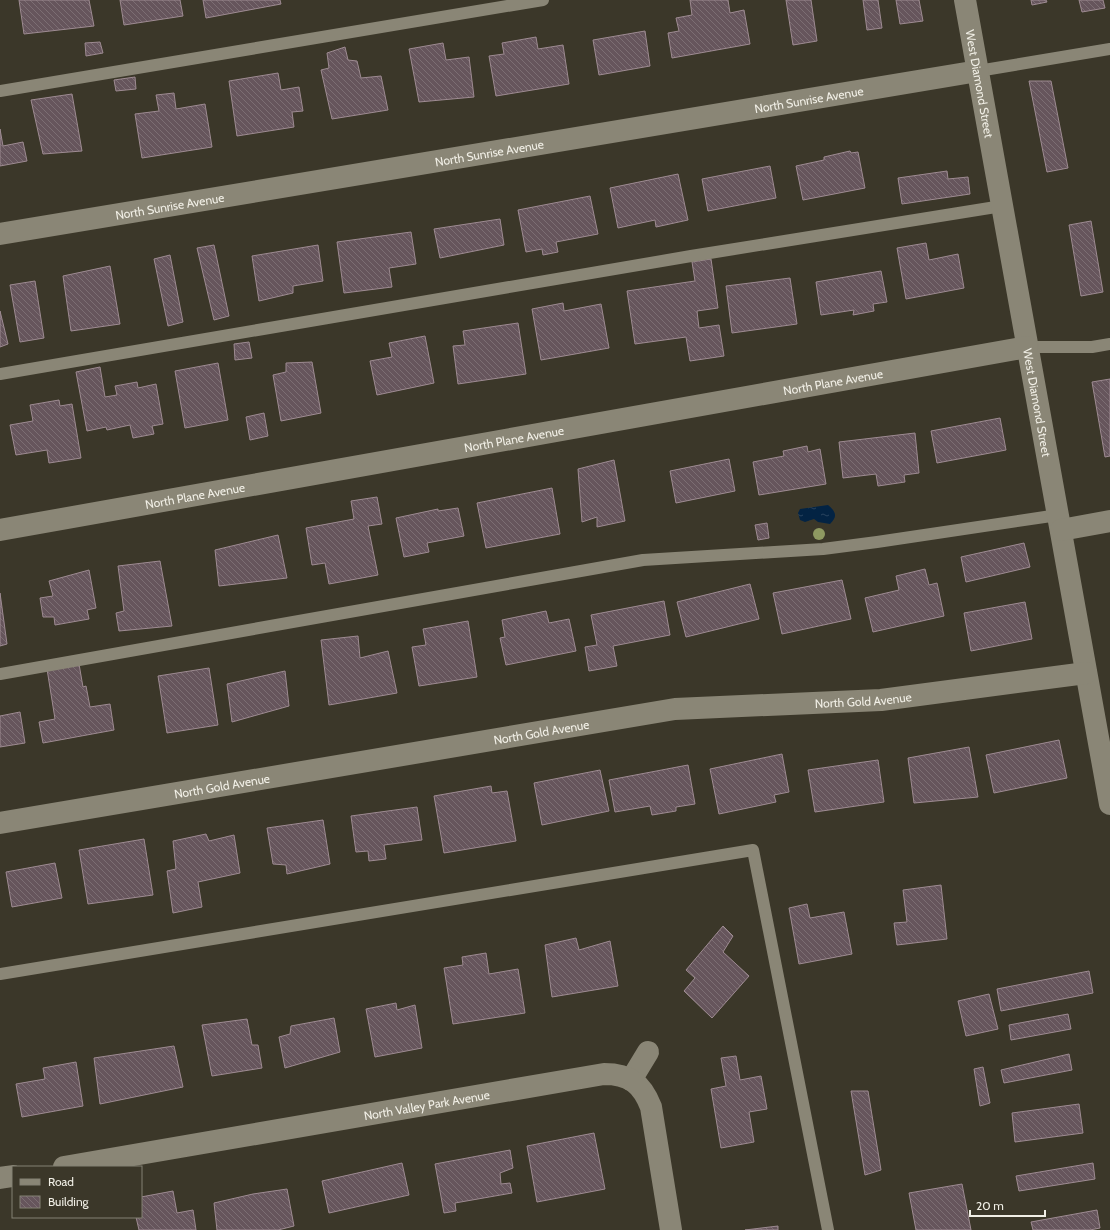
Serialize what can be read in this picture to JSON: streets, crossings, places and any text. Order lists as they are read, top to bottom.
{
  "streets": {
    "street": [
      "West Diamond Street",
      "North Sunrise Avenue",
      "North Plane Avenue",
      "North Gold Avenue",
      "North Valley Park Avenue"
    ]
  },
  "crossings": [
    ["West Diamond Street", "North Sunrise Avenue"],
    ["West Diamond Street", "North Plane Avenue"],
    ["West Diamond Street", "North Gold Avenue"]
  ],
  "legend": ["Road", "Building"],
  "scale_bar": "20 m"
}
